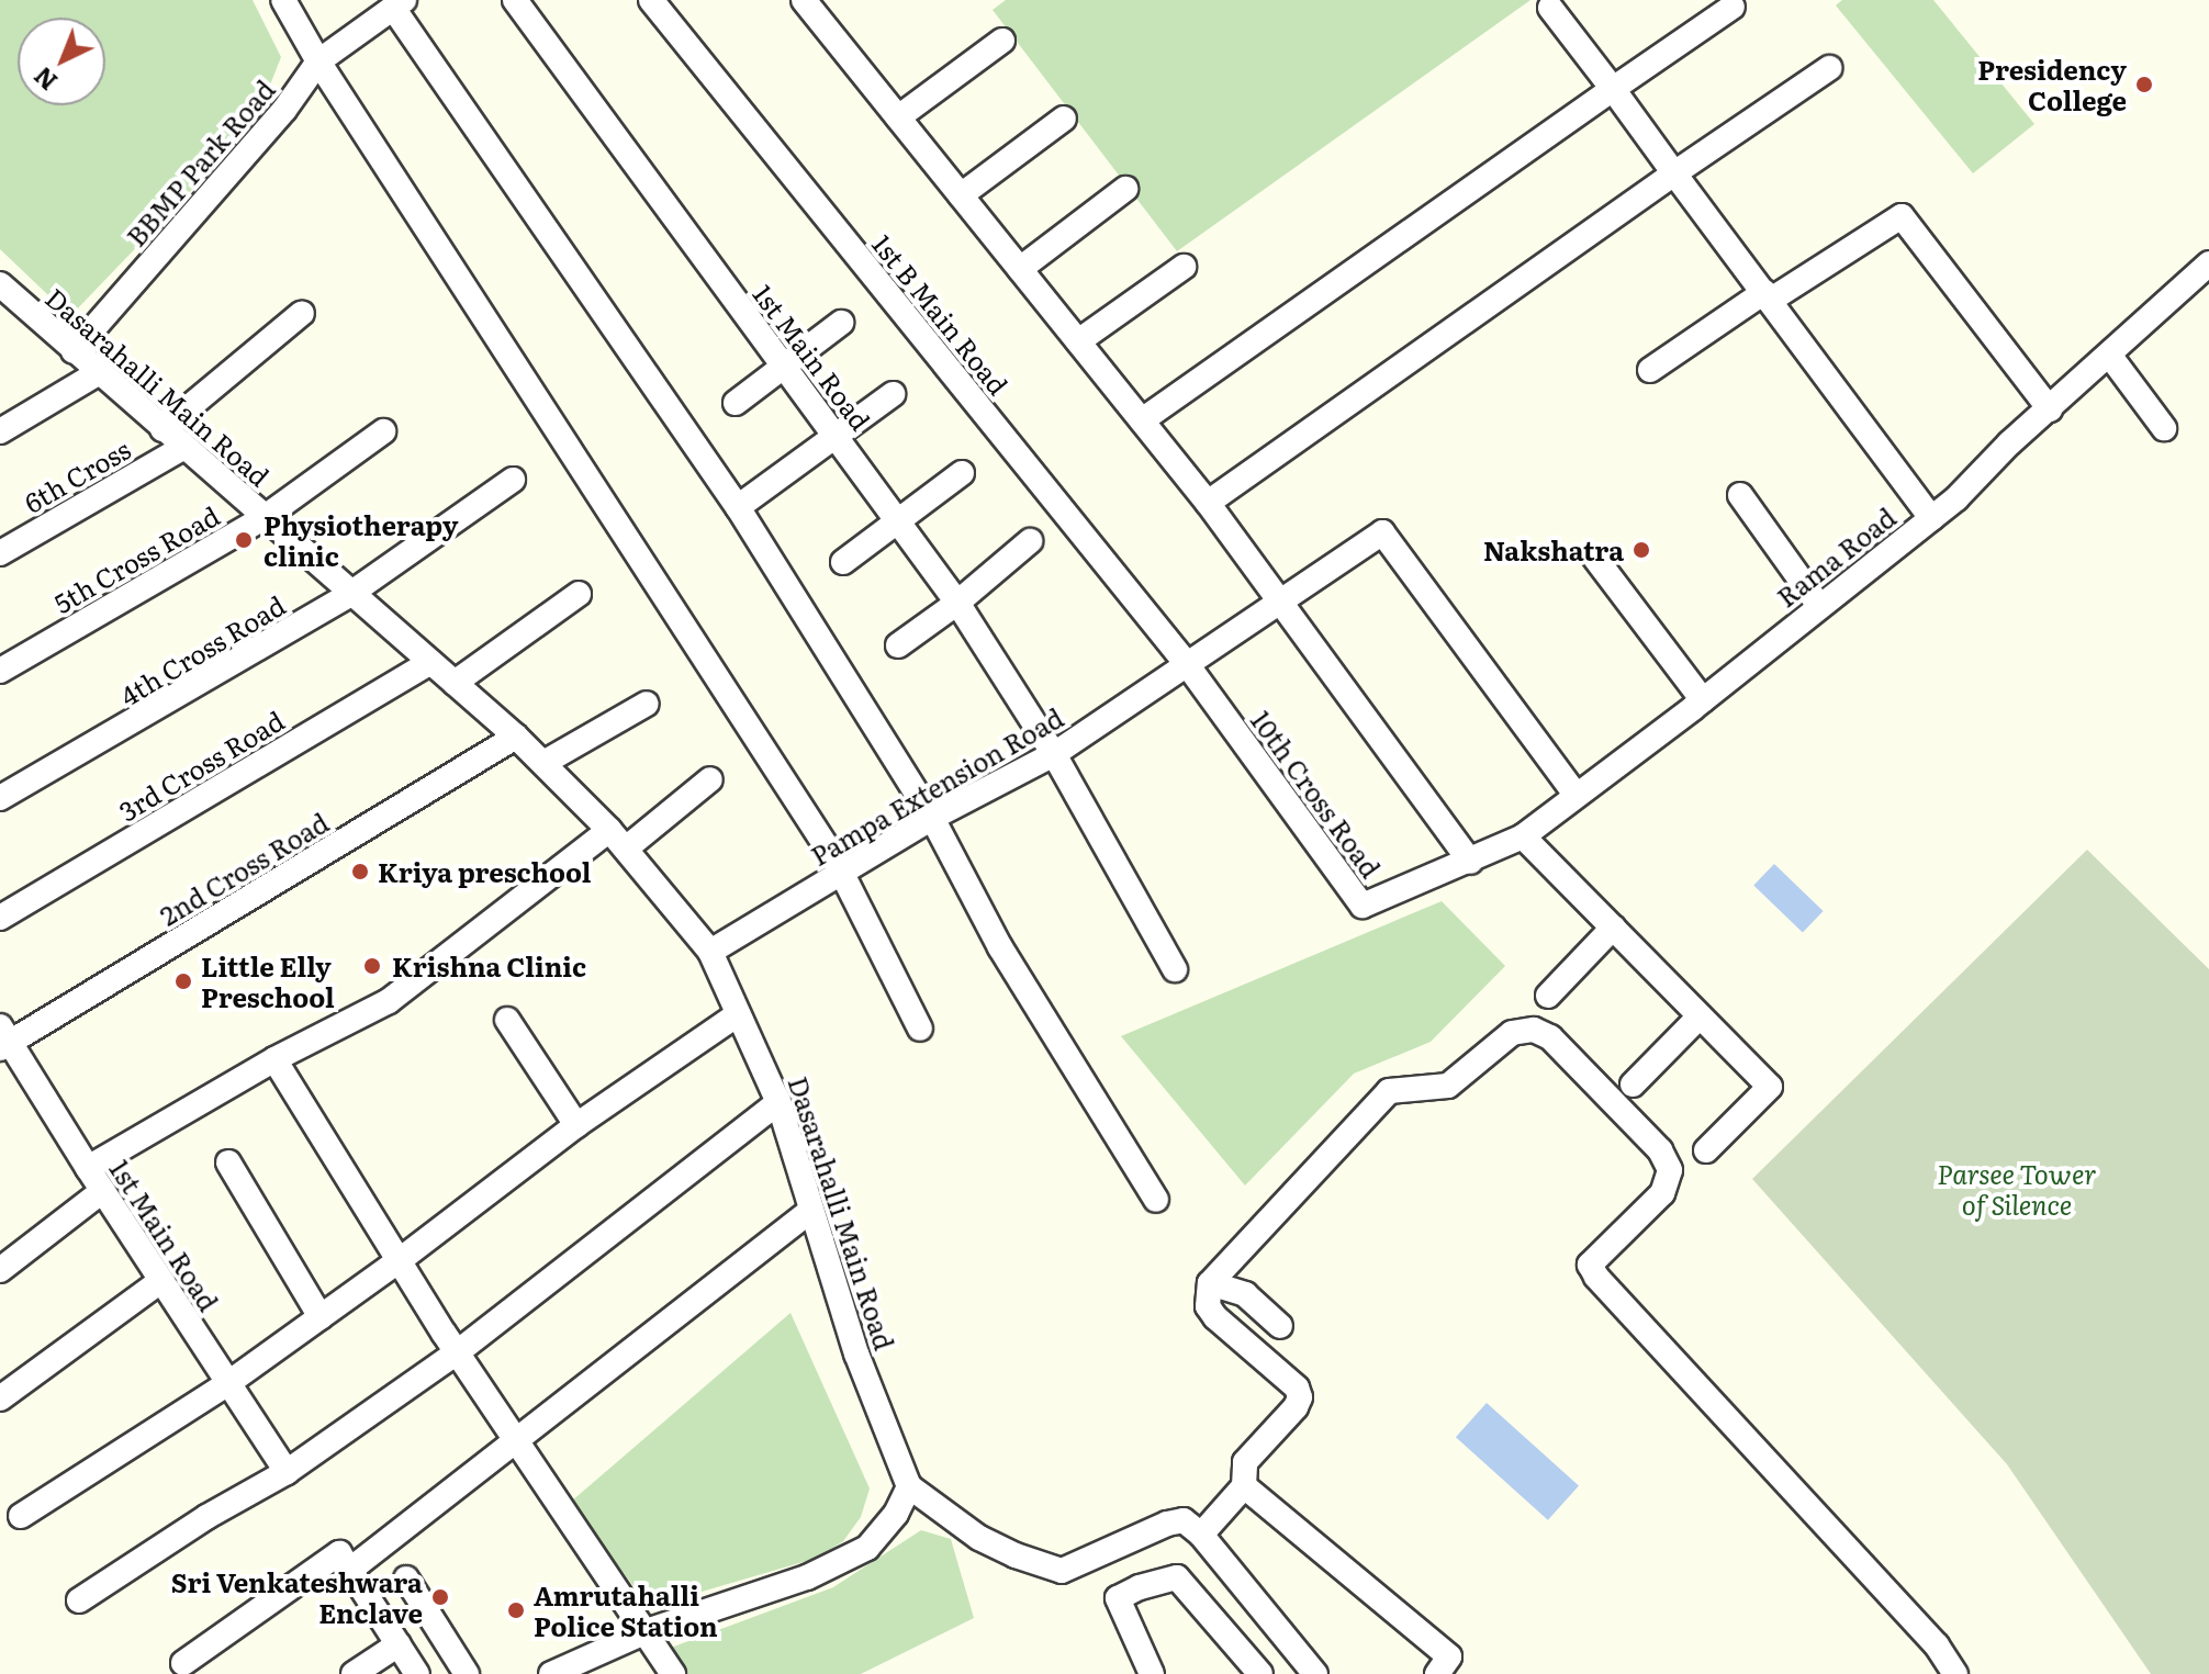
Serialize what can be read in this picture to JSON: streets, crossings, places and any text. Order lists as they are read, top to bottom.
{
  "streets": {
    "street": [
      "BBMP Park Road",
      "1st B Main Road",
      "1st Main Road",
      "Dasarahalli Main Road",
      "6th Cross",
      "Rama Road",
      "5th Cross Road",
      "4th Cross Road",
      "3rd Cross Road",
      "Pampa Extension Road",
      "10th Cross Road",
      "2nd Cross Road"
    ]
  },
  "crossings": [
    ["BBMP Park Road", "Dasarahalli Main Road"],
    ["1st B Main Road", "Pampa Extension Road"],
    ["1st B Main Road", "10th Cross Road"],
    ["1st Main Road", "Pampa Extension Road"],
    ["1st Main Road", "2nd Cross Road"],
    ["Dasarahalli Main Road", "6th Cross"],
    ["Dasarahalli Main Road", "5th Cross Road"],
    ["Dasarahalli Main Road", "4th Cross Road"],
    ["Dasarahalli Main Road", "3rd Cross Road"],
    ["Dasarahalli Main Road", "Pampa Extension Road"],
    ["Dasarahalli Main Road", "2nd Cross Road"],
    ["Rama Road", "Pampa Extension Road"],
    ["Rama Road", "10th Cross Road"],
    ["Pampa Extension Road", "10th Cross Road"]
  ],
  "parks": ["Parsee Tower of Silence"],
  "places": [
    "Presidency College",
    "Physiotherapy clinic",
    "Nakshatra",
    "Kriya preschool",
    "Krishna Clinic",
    "Little Elly Preschool",
    "Sri Venkateshwara Enclave",
    "Amrutahalli Police Station"
  ],
  "north": "bottom left"
}
